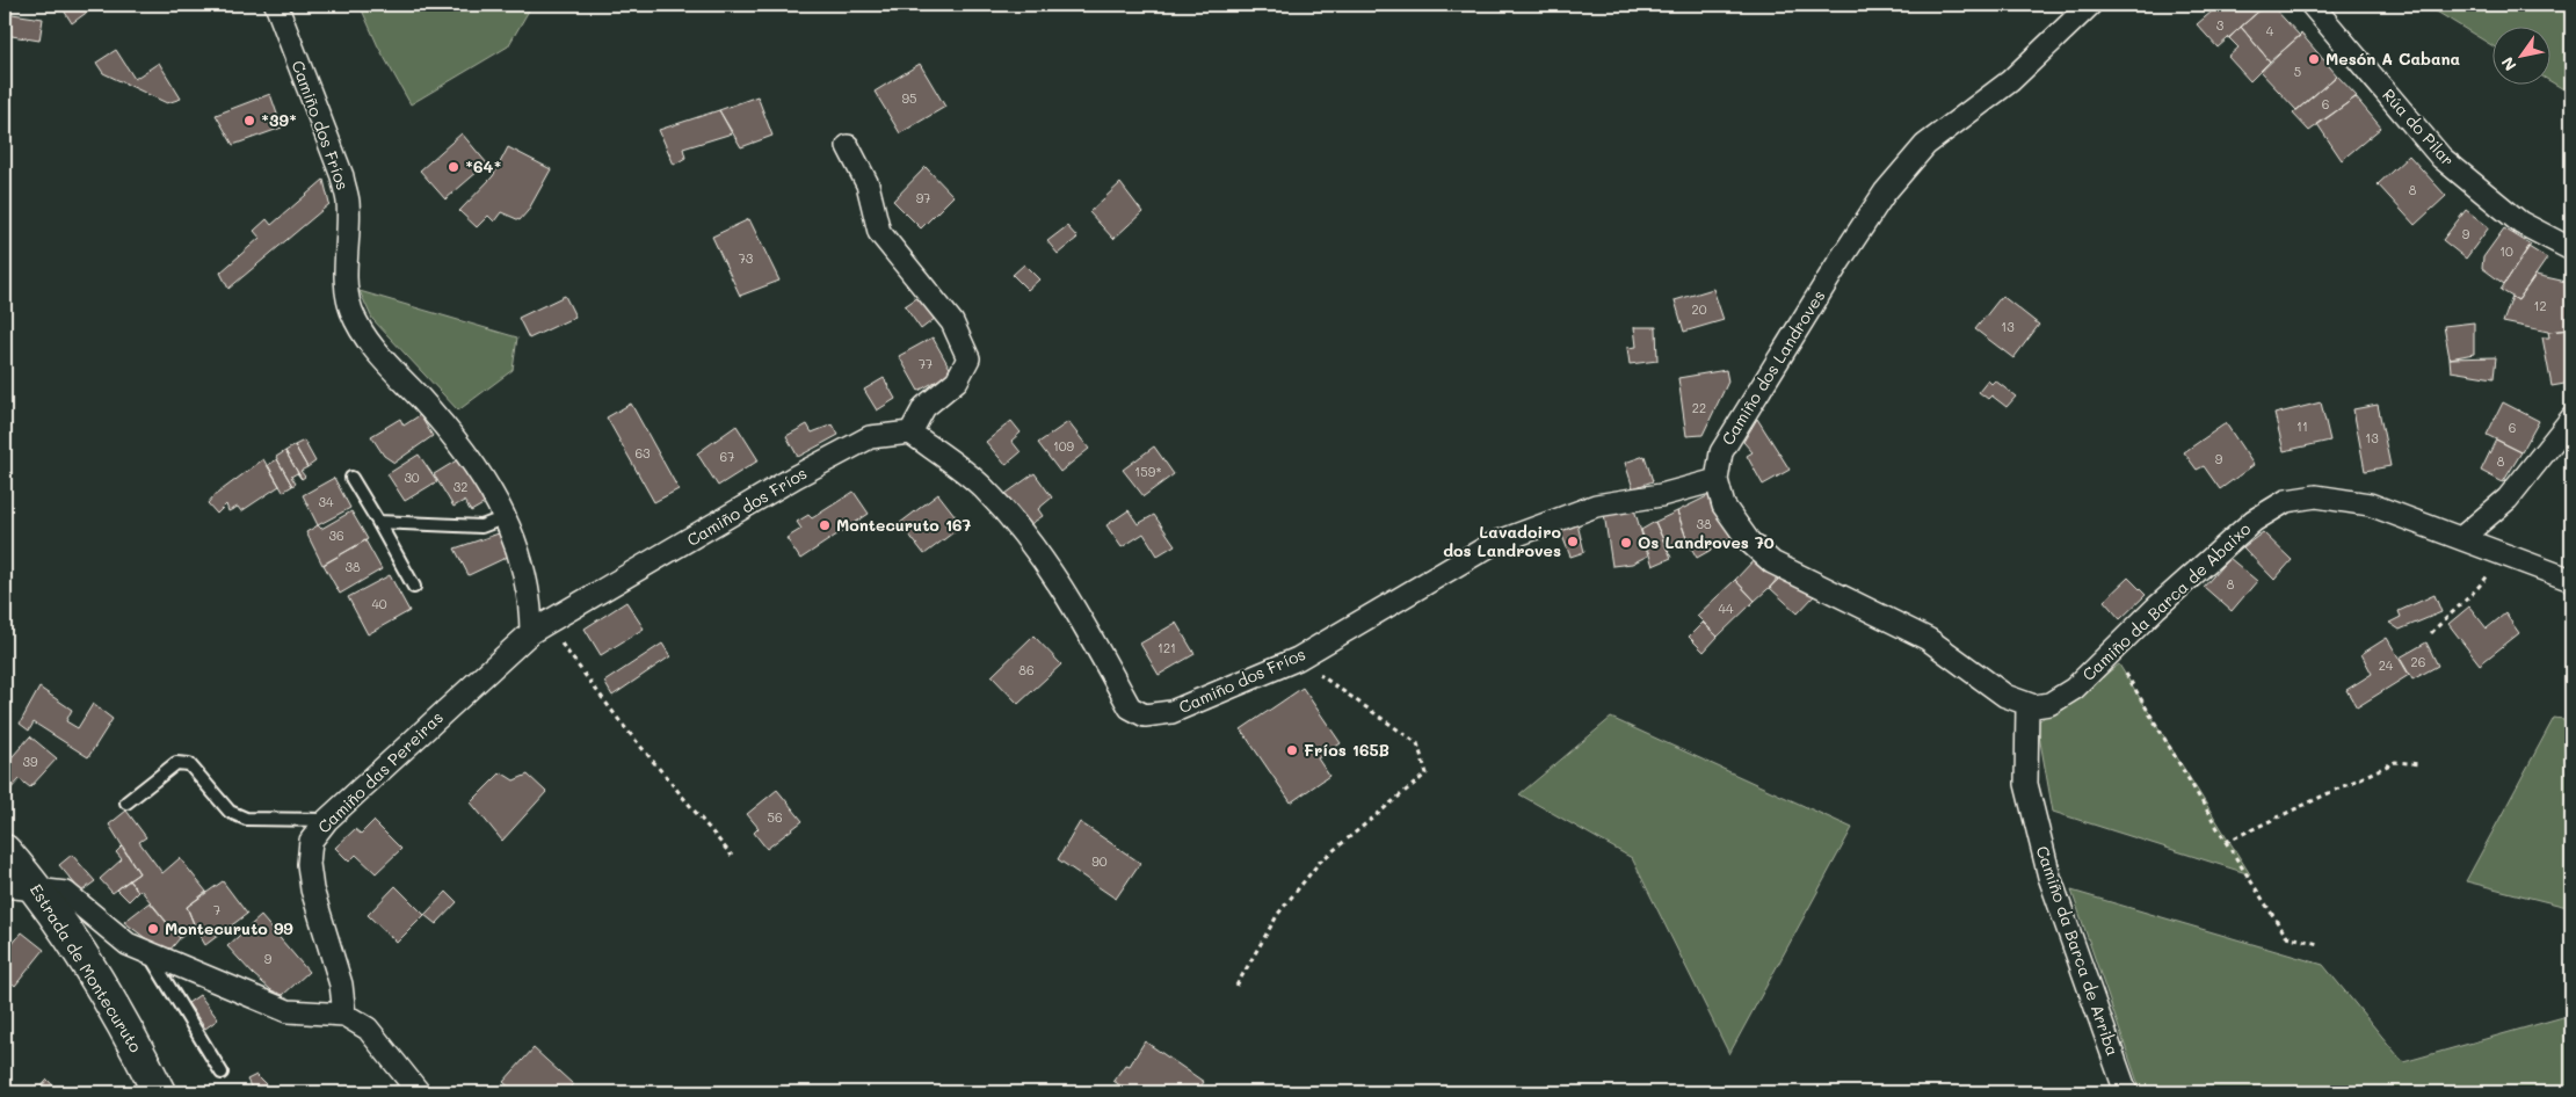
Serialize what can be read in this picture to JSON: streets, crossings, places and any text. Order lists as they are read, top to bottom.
{
  "streets": {
    "main road": ["Estrada de Montecuruto"],
    "street": [
      "Camiño dos Fríos",
      "Rúa do Pilar",
      "Camiño dos Landroves",
      "Camiño da Barca de Abaixo",
      "Camiño das Pereiras",
      "Camiño da Barca de Arriba"
    ]
  },
  "crossings": [
    ["Camiño dos Fríos", "Camiño dos Landroves"],
    ["Camiño dos Fríos", "Camiño das Pereiras"],
    ["Camiño dos Landroves", "Camiño da Barca de Abaixo"],
    ["Camiño dos Landroves", "Camiño da Barca de Arriba"],
    ["Camiño da Barca de Abaixo", "Camiño da Barca de Arriba"]
  ],
  "places": [
    "Mesón A Cabana",
    "*39*",
    "*64*",
    "Montecuruto 167",
    "Lavadoiro dos Landroves",
    "Os Landroves 70",
    "Fríos 165B",
    "Montecuruto 99"
  ],
  "house_numbers": [
    "3",
    "4",
    "5",
    "95",
    "6",
    "8",
    "97",
    "9",
    "10",
    "73",
    "12",
    "20",
    "13",
    "77",
    "22",
    "11",
    "6",
    "13",
    "109",
    "63",
    "67",
    "9",
    "8",
    "159*",
    "30",
    "32",
    "34",
    "38",
    "36",
    "38",
    "8",
    "40",
    "44",
    "121",
    "26",
    "24",
    "86",
    "39",
    "56",
    "90",
    "7",
    "9"
  ],
  "north": "bottom left"
}
